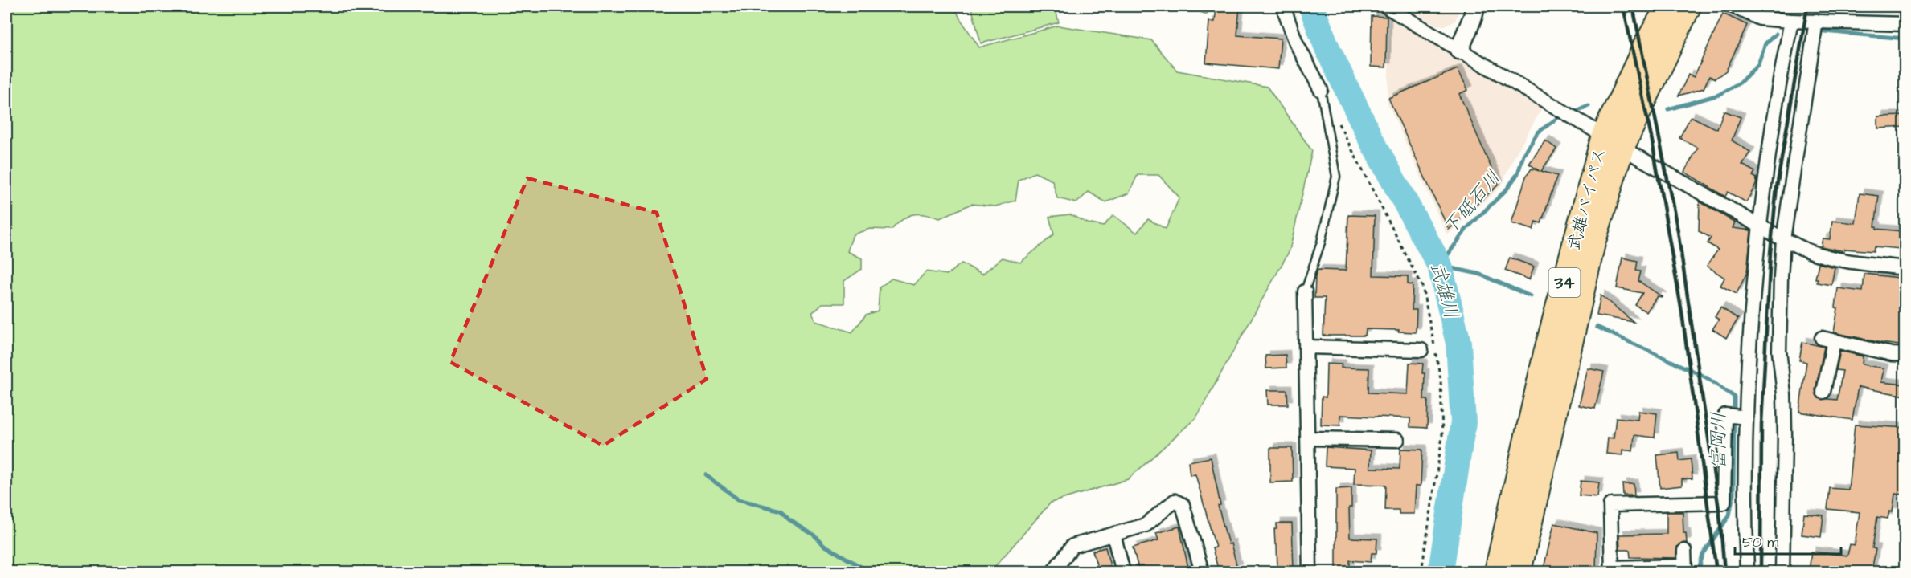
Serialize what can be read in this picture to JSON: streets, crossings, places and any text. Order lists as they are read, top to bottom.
{
  "streets": {
    "highway": ["武雄バイパス", "34"]
  },
  "water": ["下砥石川", "武雄川", "富岡川"],
  "scale_bar": "50 m"
}
